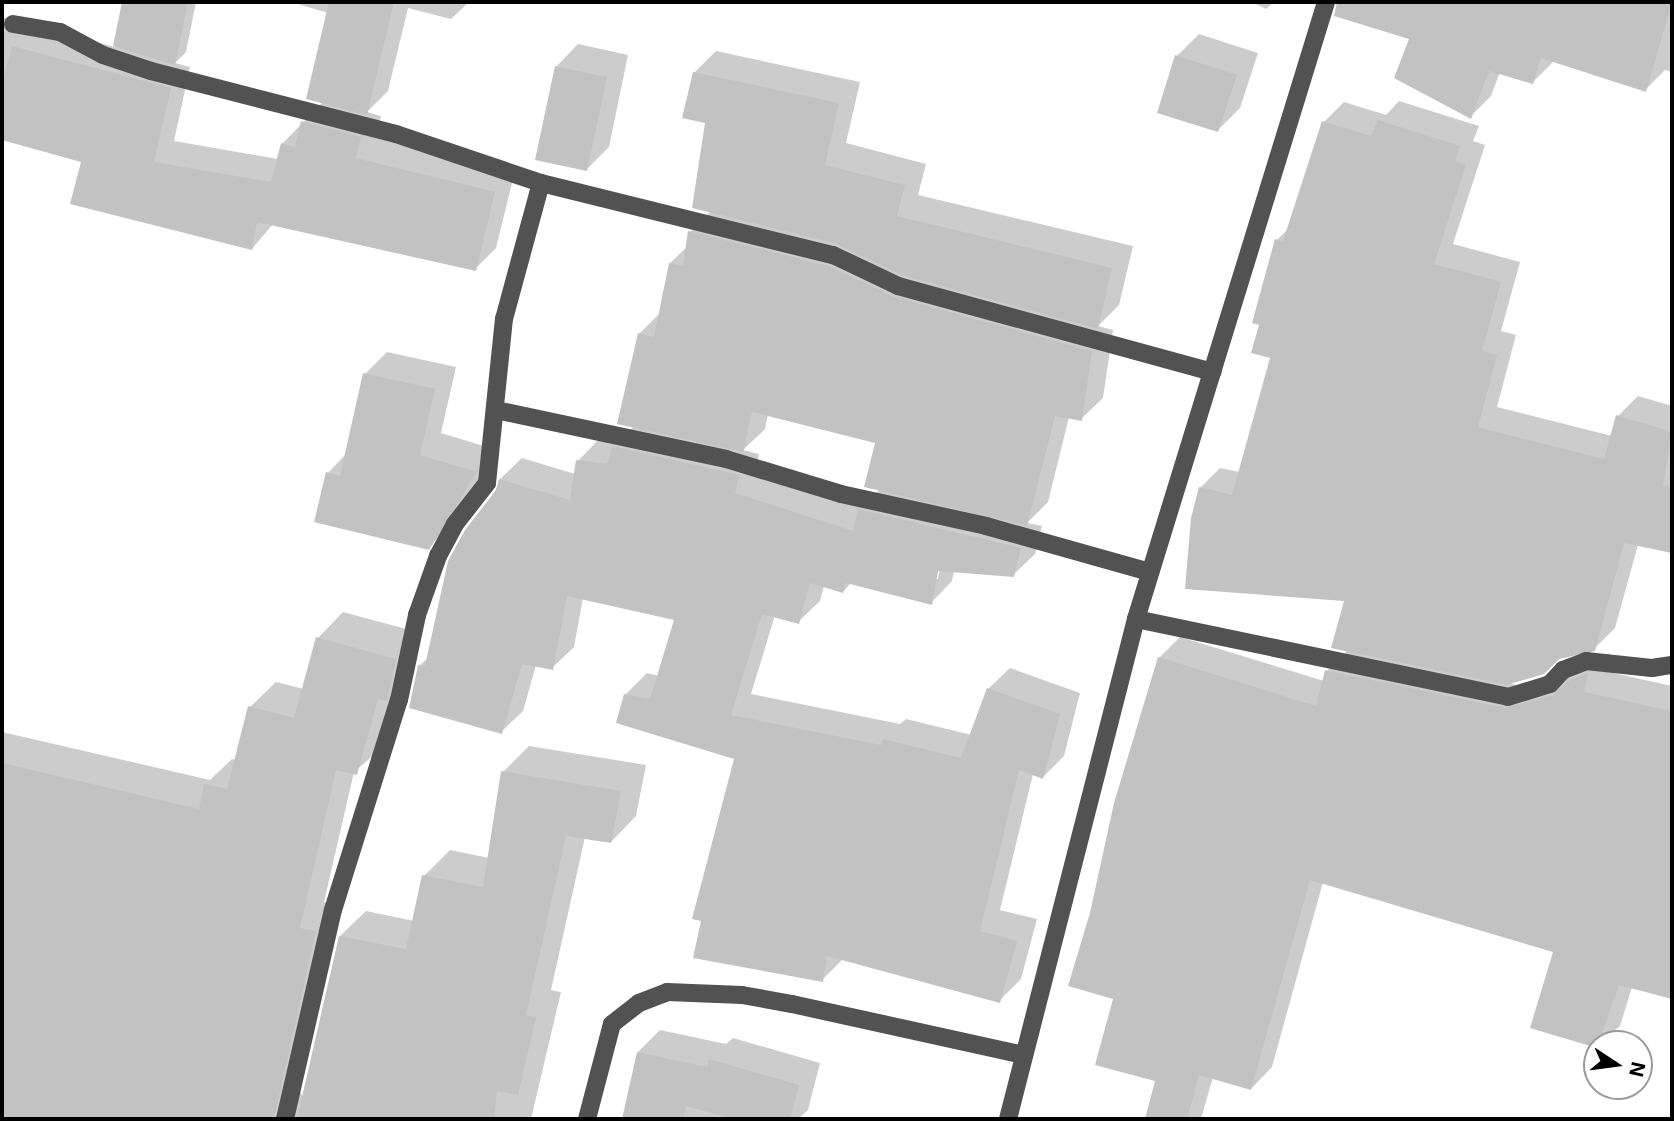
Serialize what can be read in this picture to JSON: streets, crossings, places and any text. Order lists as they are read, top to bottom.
{
  "north": "right"
}
